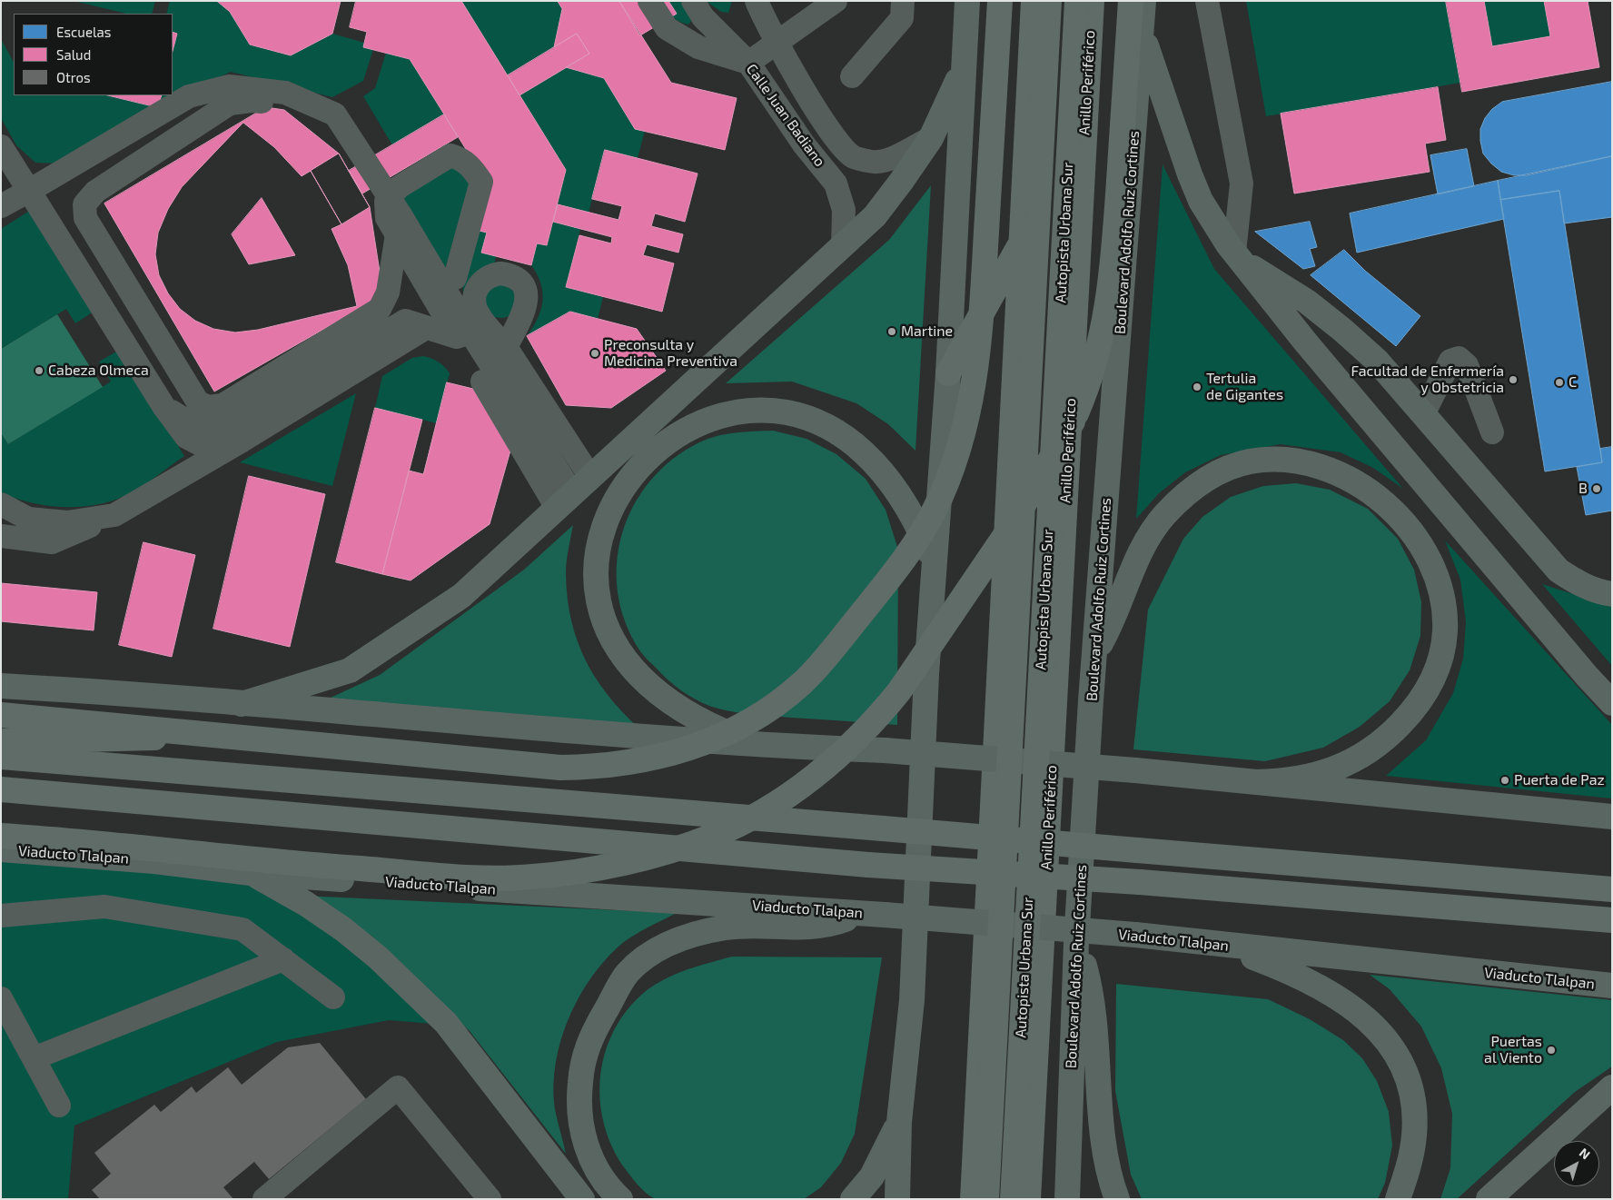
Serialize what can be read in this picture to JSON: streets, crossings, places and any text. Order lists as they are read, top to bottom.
{
  "streets": {
    "highway": ["Anillo Periférico", "Autopista Urbana Sur"],
    "main road": ["Boulevard Adolfo Ruiz Cortines", "Viaducto Tlalpan"],
    "street": ["Calle Juan Badiano"]
  },
  "places": [
    "Martine",
    "Preconsulta y Medicina Preventiva",
    "Cabeza Olmeca",
    "Facultad de Enfermería y Obstetricia",
    "C",
    "Tertulia de Gigantes",
    "B",
    "Puerta de Paz",
    "Puertas al Viento"
  ],
  "legend": ["Escuelas", "Salud", "Otros"],
  "north": "top right"
}
